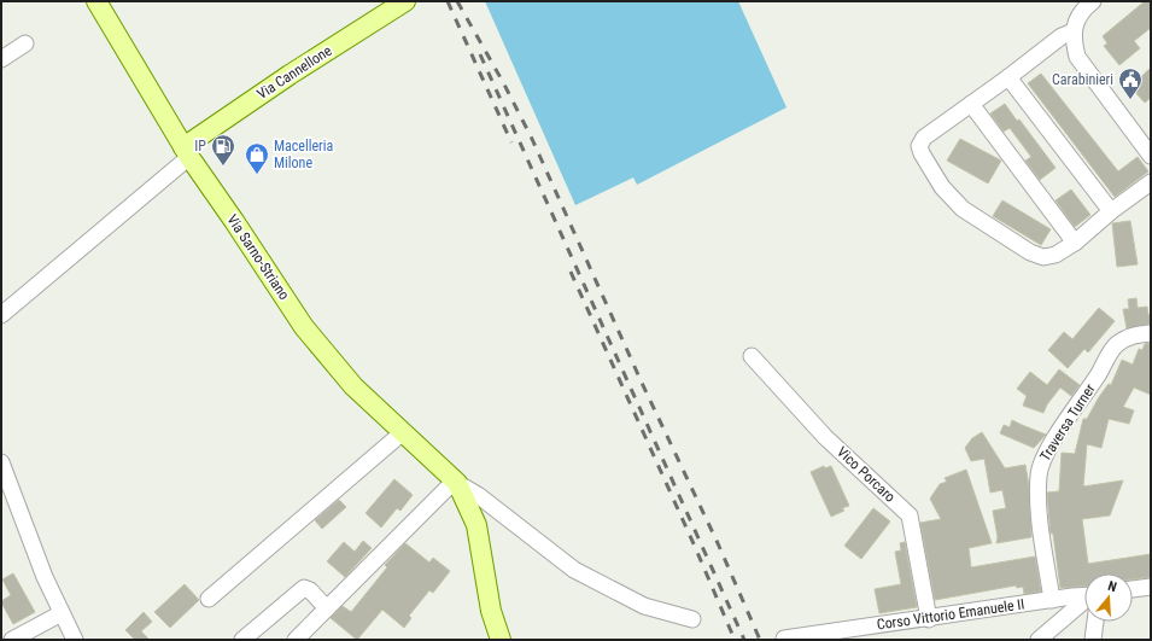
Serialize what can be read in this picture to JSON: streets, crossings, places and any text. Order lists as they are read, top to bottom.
{
  "streets": {
    "main road": ["Via Cannellone", "Via Sarno-Striano"],
    "street": ["Traversa Turner", "Vico Porcaro", "Corso Vittorio Emanuele II"]
  },
  "crossings": [
    ["Via Cannellone", "Via Sarno-Striano"],
    ["Traversa Turner", "Corso Vittorio Emanuele II"],
    ["Vico Porcaro", "Corso Vittorio Emanuele II"]
  ],
  "places": {
    "public building": ["Carabinieri"],
    "fuel station": ["IP"],
    "shop": ["Macelleria Milone"]
  },
  "north": "top"
}
